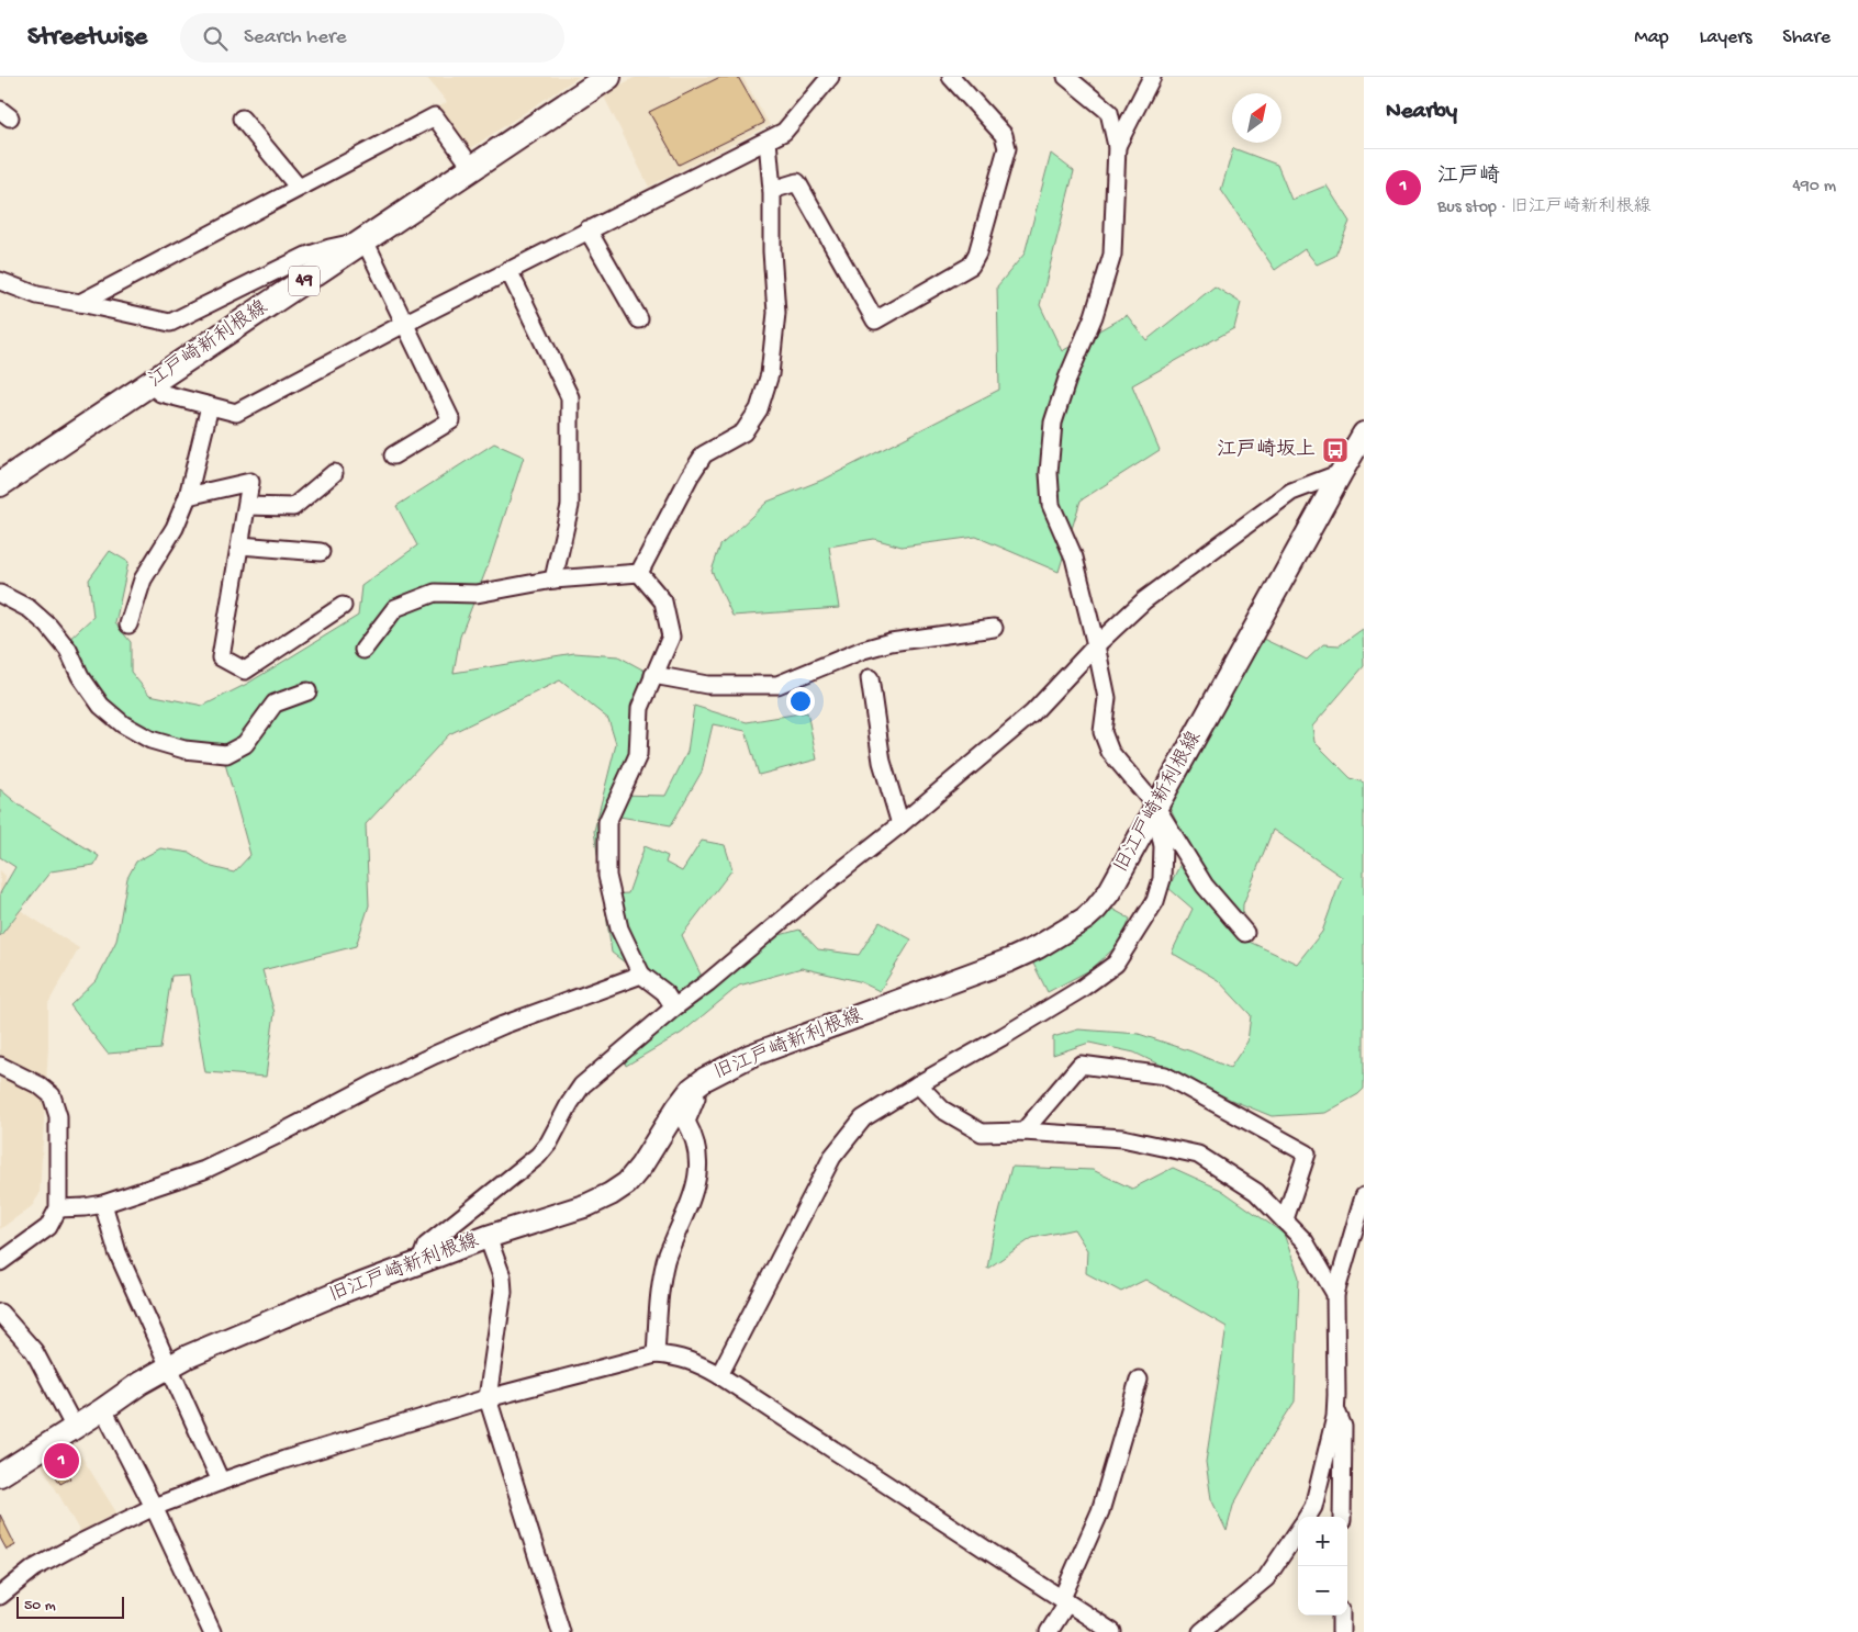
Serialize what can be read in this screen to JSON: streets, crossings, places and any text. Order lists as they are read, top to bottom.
{
  "streets": {
    "main road": ["49", "江戸崎新利根線"],
    "street": ["旧江戸崎新利根線"]
  },
  "places": {
    "bus stop": ["江戸崎坂上"]
  },
  "scale_bar": "50 m",
  "north": "top right",
  "page": {
    "header": "Streetwise",
    "search": "Search here",
    "nav": ["Map", "Layers", "Share"],
    "heading": "Nearby",
    "list": [
      {
        "mark": "1",
        "name": "江戸崎",
        "note": "Bus stop · 旧江戸崎新利根線",
        "value": "490 m"
      }
    ],
    "pins": "1",
    "map_buttons": ["+", "−"],
    "scale": "50 m"
  }
}
